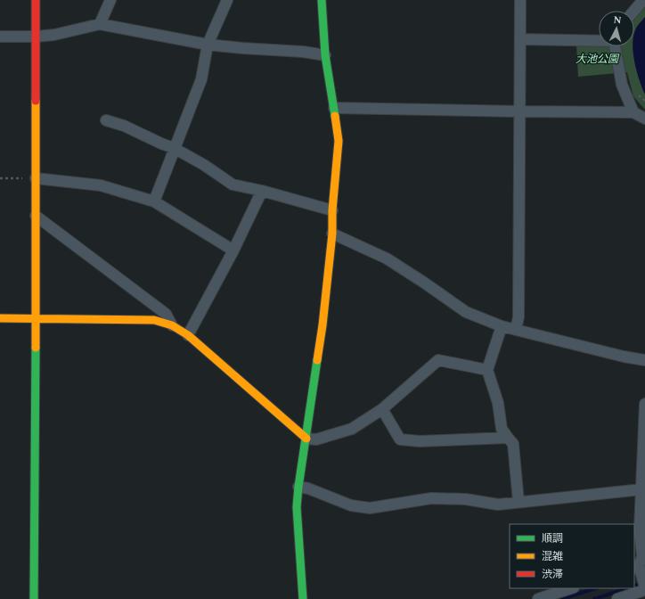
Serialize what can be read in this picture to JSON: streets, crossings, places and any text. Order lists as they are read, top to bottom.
{
  "parks": ["大池公園"],
  "legend": ["順調", "混雑", "渋滞"],
  "north": "top"
}
